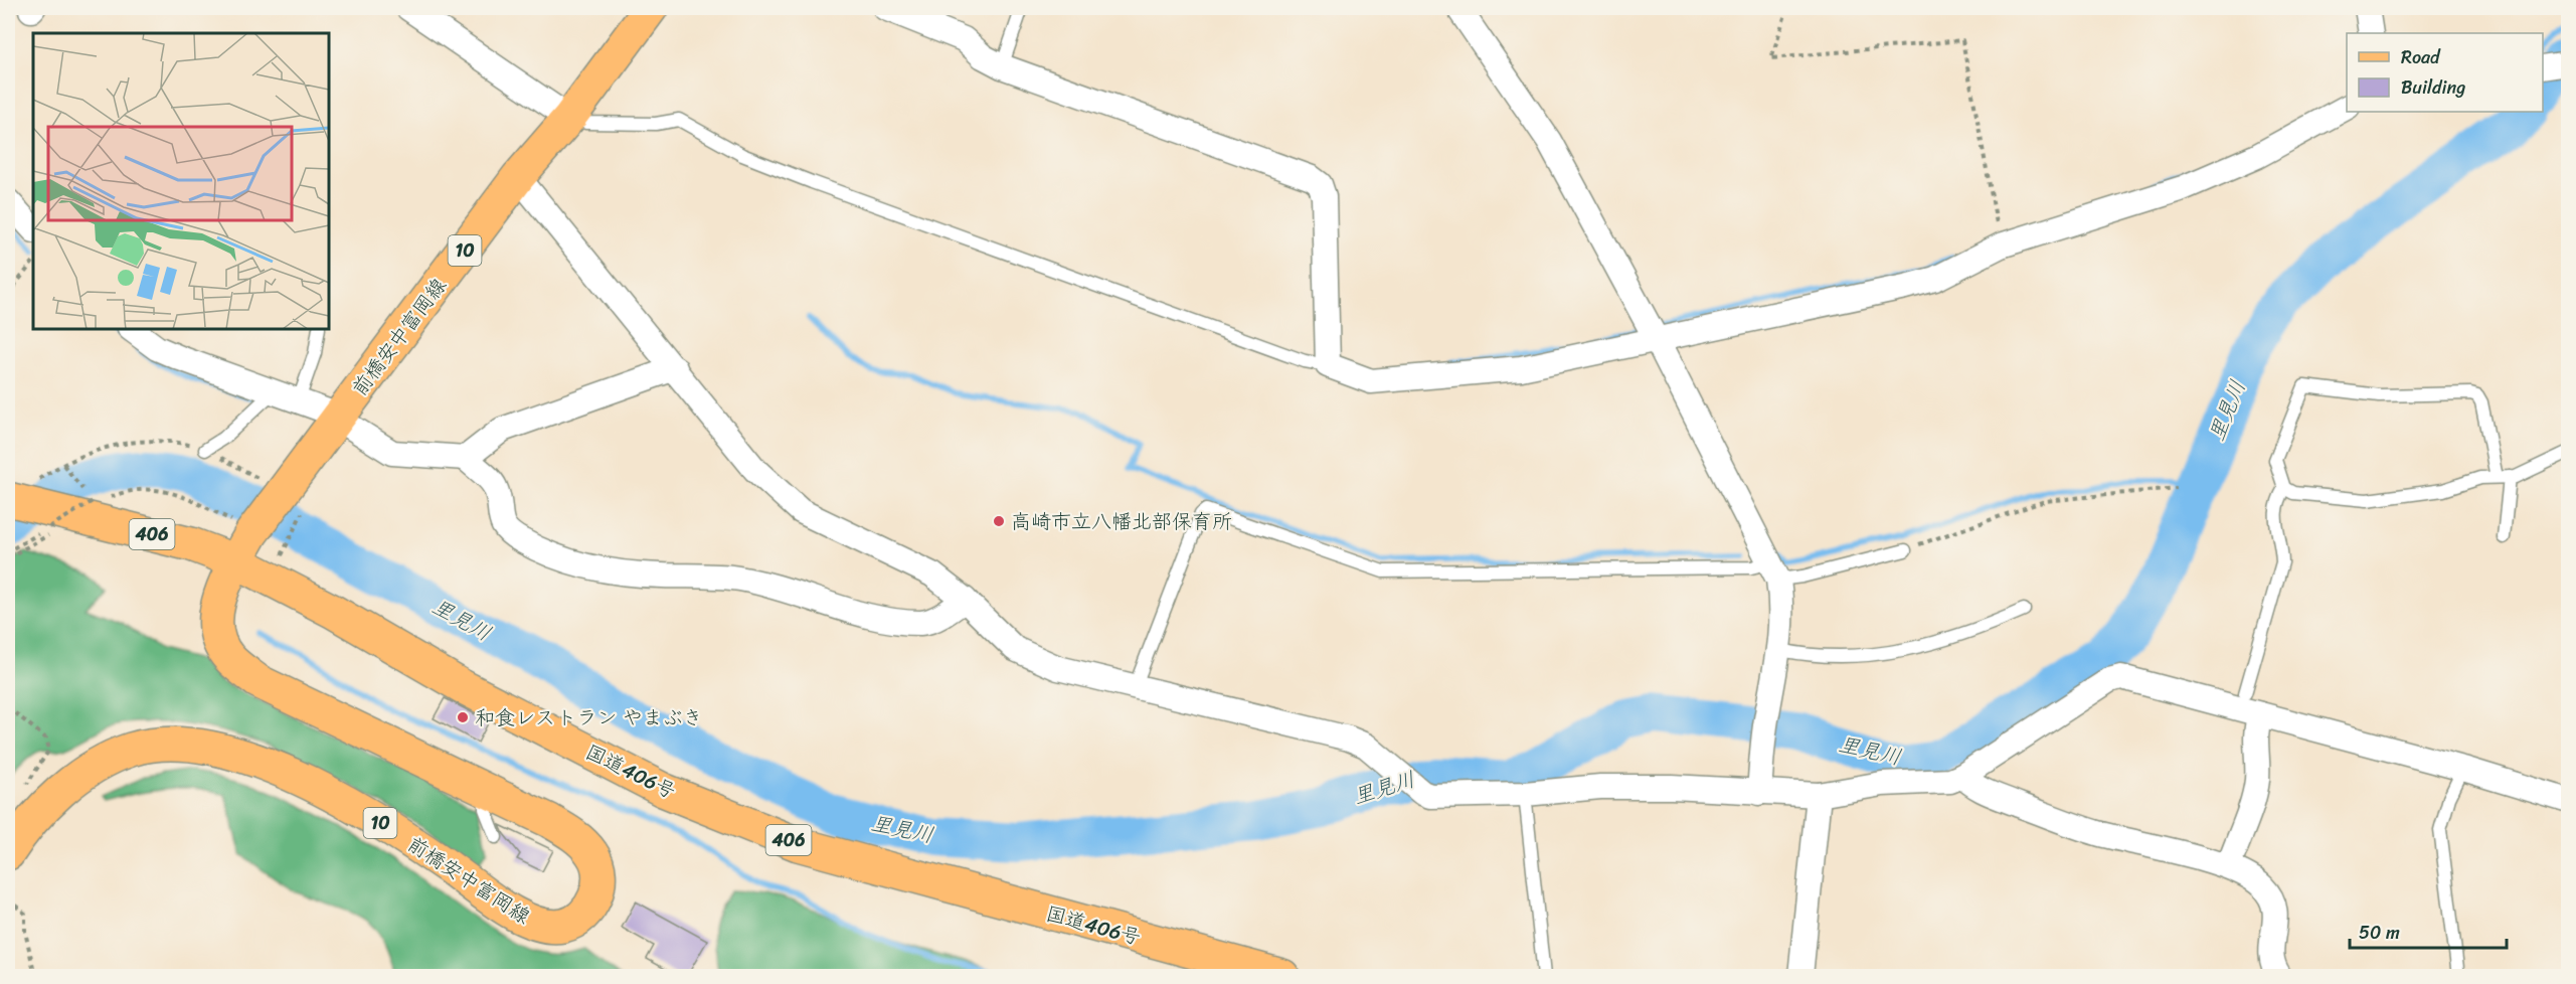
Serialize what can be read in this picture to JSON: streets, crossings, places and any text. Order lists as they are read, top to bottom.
{
  "streets": {
    "main road": [
      "10",
      "前橋安中富岡線",
      "406",
      "国道406号"
    ]
  },
  "crossings": [
    ["10", "前橋安中富岡線"],
    ["10", "国道406号"],
    ["前橋安中富岡線", "国道406号"]
  ],
  "water": ["里見川"],
  "places": ["高崎市立八幡北部保育所", "和食レストラン やまぶき"],
  "legend": ["Road", "Building"],
  "scale_bar": "50 m"
}
